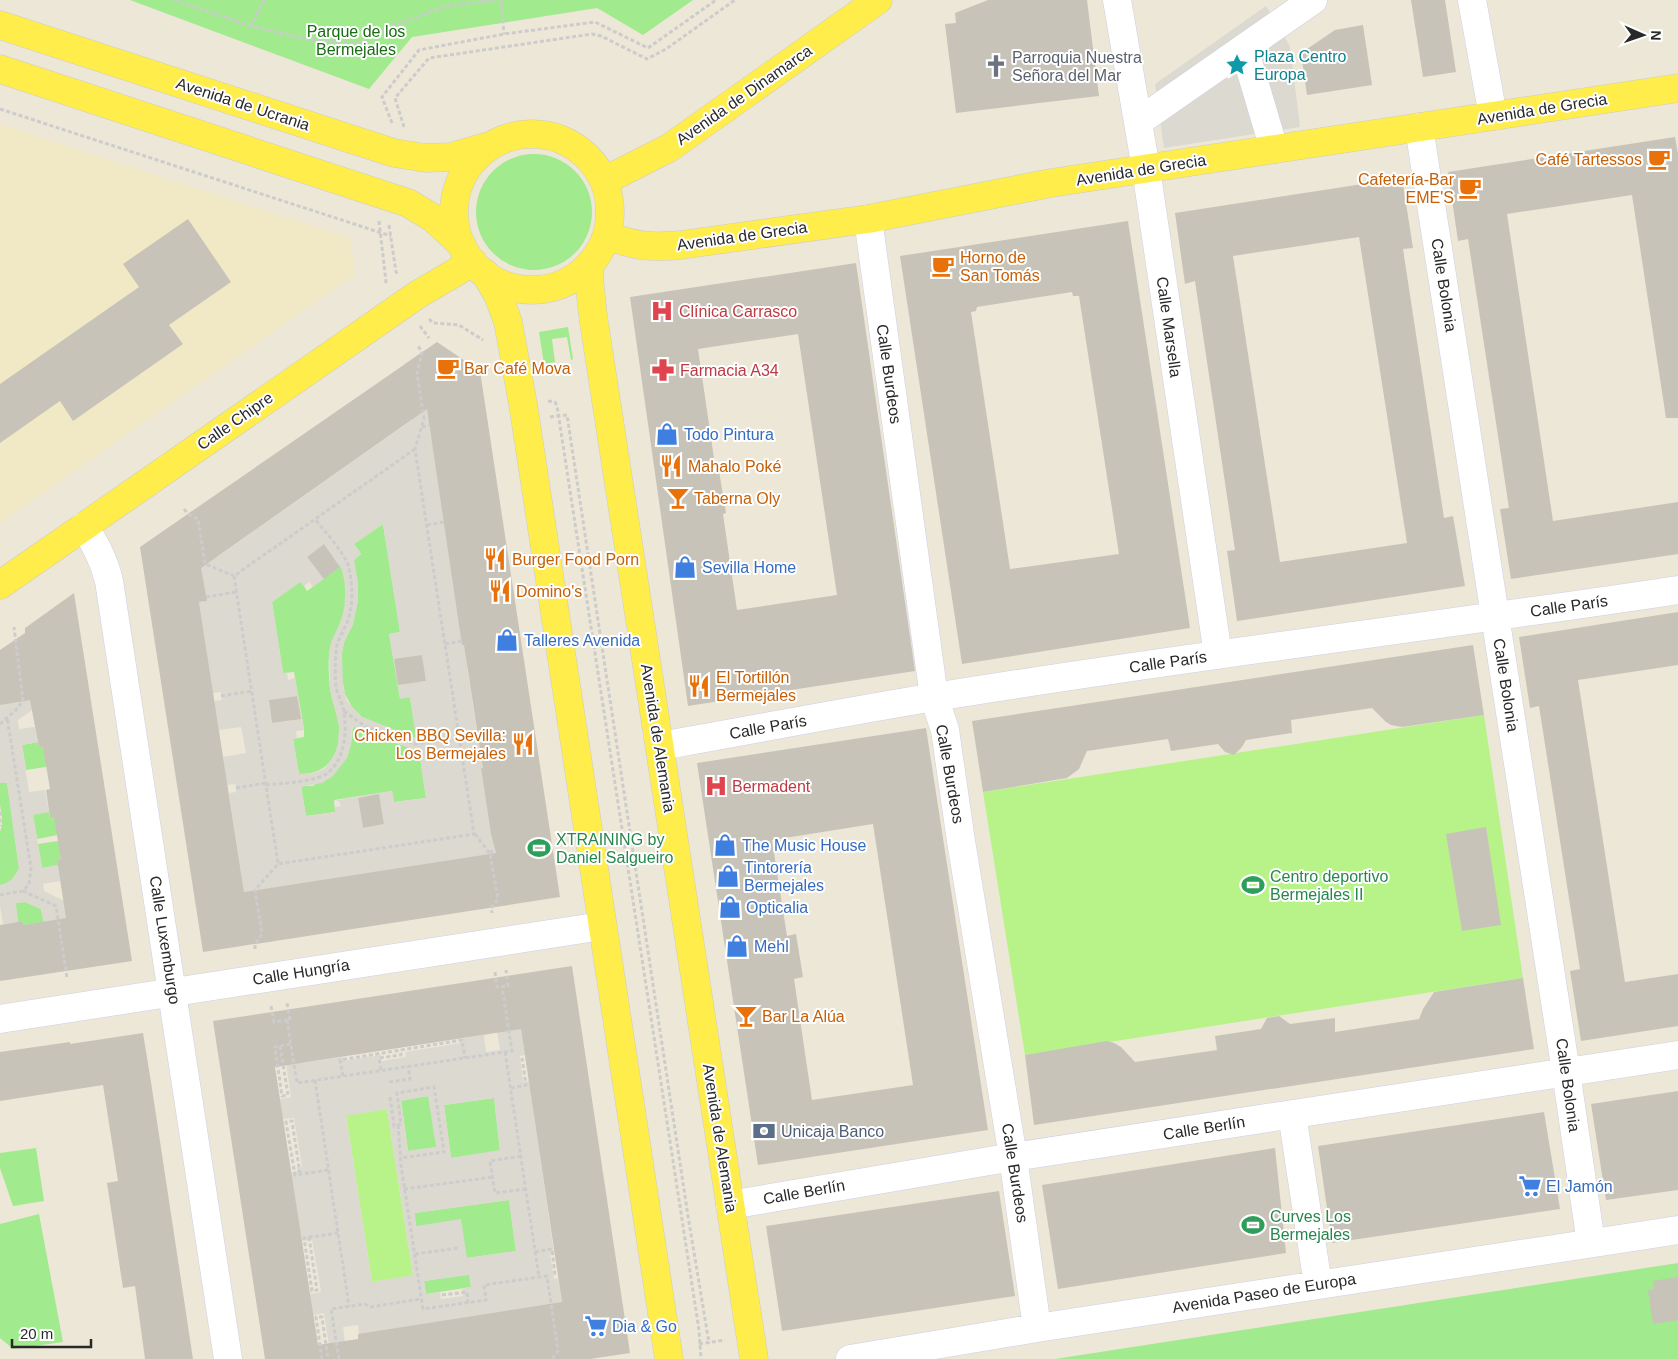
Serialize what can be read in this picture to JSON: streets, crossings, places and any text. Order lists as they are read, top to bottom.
{
  "streets": {
    "main road": [
      "Avenida de Dinamarca",
      "Avenida de Ucrania",
      "Avenida de Grecia",
      "Calle Chipre",
      "Avenida de Alemania"
    ],
    "street": [
      "Calle Bolonia",
      "Calle Marsella",
      "Calle Burdeos",
      "Calle París",
      "Calle Luxemburgo",
      "Calle Hungría",
      "Calle Berlín",
      "Avenida Paseo de Europa"
    ]
  },
  "crossings": [
    ["Avenida de Dinamarca", "Avenida de Ucrania"],
    ["Avenida de Dinamarca", "Avenida de Grecia"],
    ["Avenida de Dinamarca", "Calle Chipre"],
    ["Avenida de Dinamarca", "Avenida de Alemania"],
    ["Avenida de Ucrania", "Avenida de Grecia"],
    ["Avenida de Ucrania", "Calle Chipre"],
    ["Avenida de Ucrania", "Avenida de Alemania"],
    ["Avenida de Grecia", "Calle Bolonia"],
    ["Avenida de Grecia", "Calle Marsella"],
    ["Avenida de Grecia", "Calle Burdeos"],
    ["Avenida de Grecia", "Calle Chipre"],
    ["Avenida de Grecia", "Avenida de Alemania"],
    ["Calle Bolonia", "Calle París"],
    ["Calle Bolonia", "Calle Berlín"],
    ["Calle Bolonia", "Avenida Paseo de Europa"],
    ["Calle Marsella", "Calle París"],
    ["Calle Burdeos", "Calle París"],
    ["Calle Burdeos", "Calle Berlín"],
    ["Calle Burdeos", "Avenida Paseo de Europa"],
    ["Calle Chipre", "Avenida de Alemania"],
    ["Calle Chipre", "Calle Luxemburgo"],
    ["Calle París", "Avenida de Alemania"],
    ["Avenida de Alemania", "Calle Berlín"],
    ["Calle Luxemburgo", "Calle Hungría"]
  ],
  "parks": ["Parque de los Bermejales"],
  "places": {
    "place": ["Plaza Centro Europa"],
    "church": ["Parroquia Nuestra Señora del Mar"],
    "cafe": [
      "Café Tartessos",
      "Cafetería-Bar EME'S",
      "Horno de San Tomás",
      "Bar Café Mova"
    ],
    "hospital": ["Clínica Carrasco", "Bermadent"],
    "pharmacy": ["Farmacia A34"],
    "shop": [
      "Todo Pintura",
      "Sevilla Home",
      "Talleres Avenida",
      "The Music House",
      "Tintorería Bermejales",
      "Opticalia",
      "Mehl"
    ],
    "restaurant": [
      "Mahalo Poké",
      "Burger Food Porn",
      "Domino's",
      "El Tortillón Bermejales",
      "Chicken BBQ Sevilla: Los Bermejales"
    ],
    "bar": ["Taberna Oly", "Bar La Alúa"],
    "sports": ["XTRAINING by Daniel Salgueiro", "Centro deportivo Bermejales II", "Curves Los Bermejales"],
    "bank": ["Unicaja Banco"],
    "supermarket": ["El Jamón", "Dia & Go"]
  },
  "scale_bar": "20 m",
  "north": "right"
}
